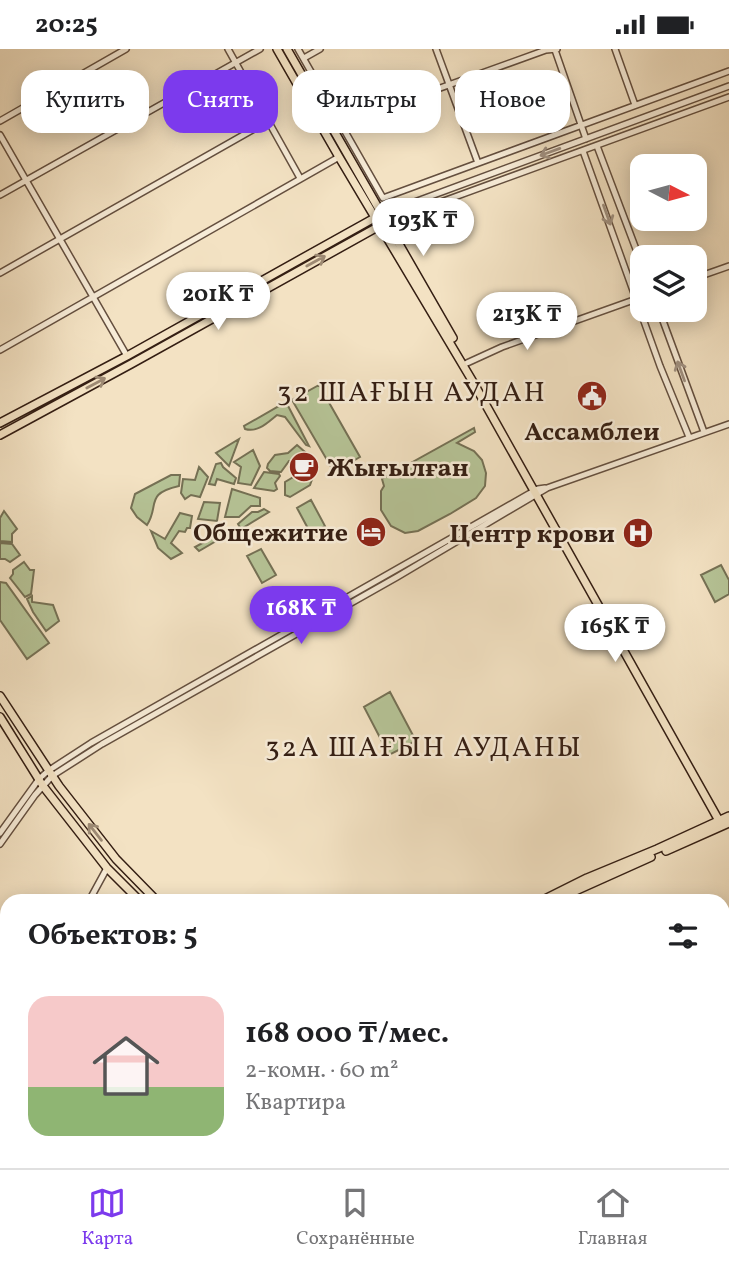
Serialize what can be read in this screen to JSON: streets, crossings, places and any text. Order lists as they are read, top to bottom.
{
  "districts": ["32 ШАҒЫН АУДАН", "32А ШАҒЫН АУДАНЫ"],
  "places": {
    "public building": ["Ассамблеи"],
    "cafe": ["Жығылған"],
    "hotel": ["Общежитие"],
    "hospital": ["Центр крови"]
  },
  "north": "right",
  "page": {
    "status": "20:25",
    "chip": [
      "Купить",
      "Снять",
      "Фильтры",
      "Новое"
    ],
    "price": [
      "193K ₸",
      "201K ₸",
      "213K ₸",
      "168K ₸",
      "165K ₸"
    ],
    "heading": "Объектов: 5",
    "list": [
      {
        "name": "168 000 ₸/мес.",
        "note": "2-комн. · 60 m² · Квартира"
      }
    ],
    "tabs": ["Карта", "Сохранённые", "Главная"]
  }
}
